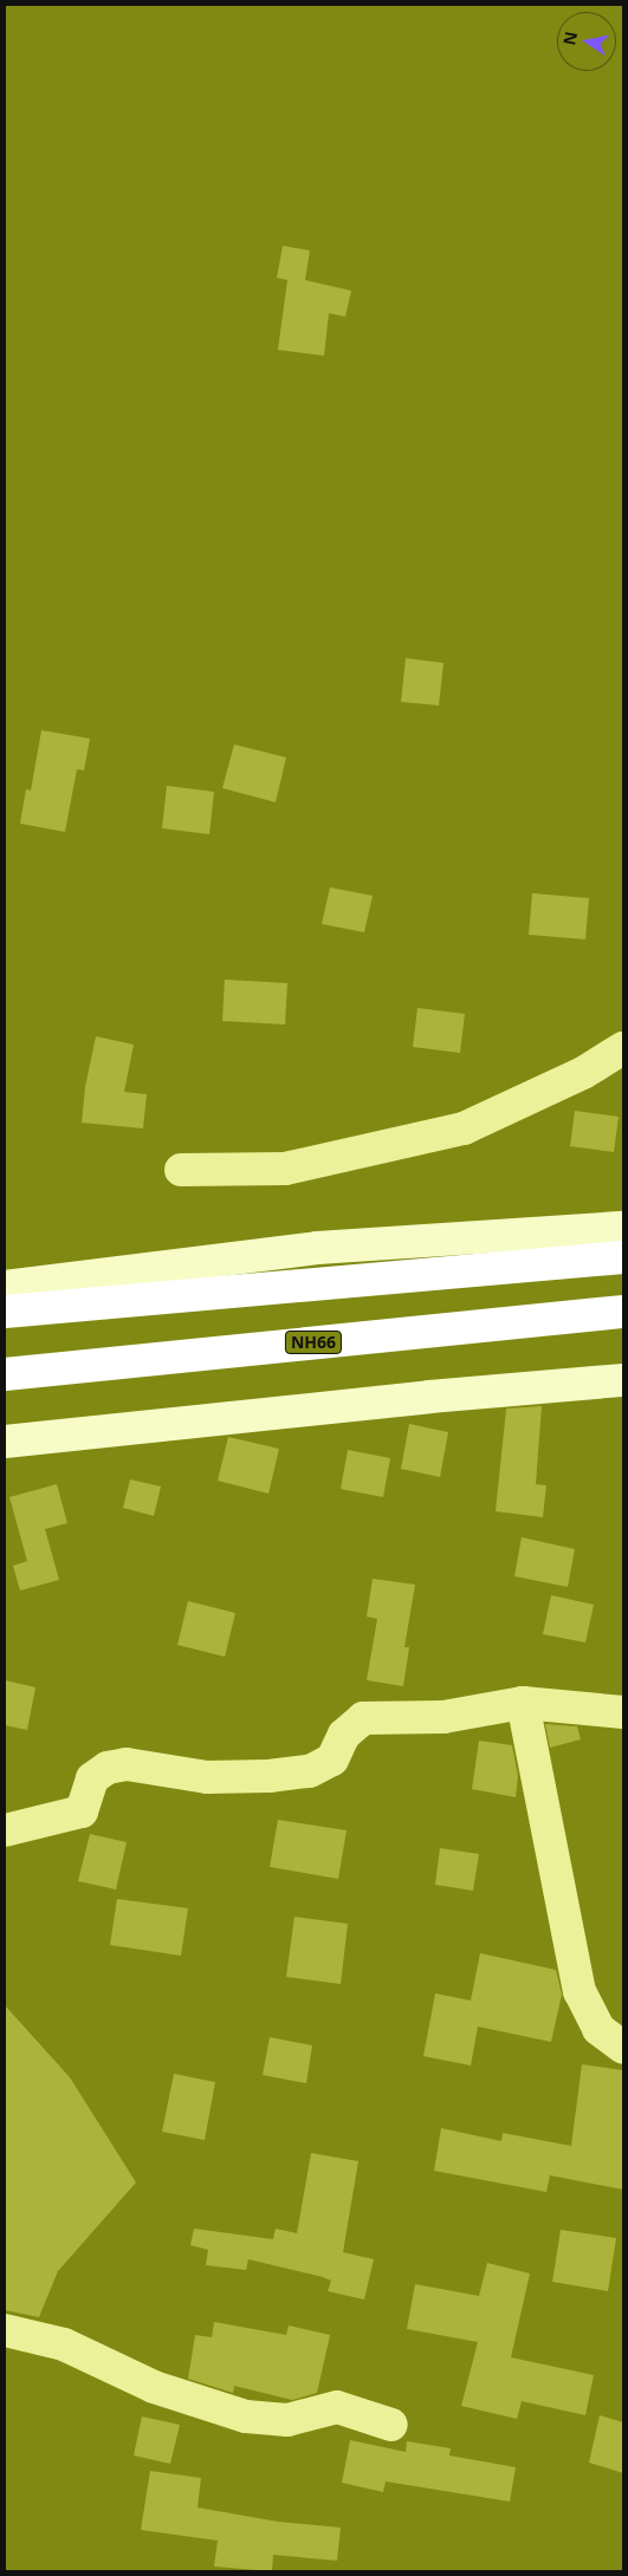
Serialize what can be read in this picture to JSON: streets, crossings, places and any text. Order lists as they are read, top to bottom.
{
  "streets": {
    "highway": ["NH66"]
  },
  "north": "left"
}
